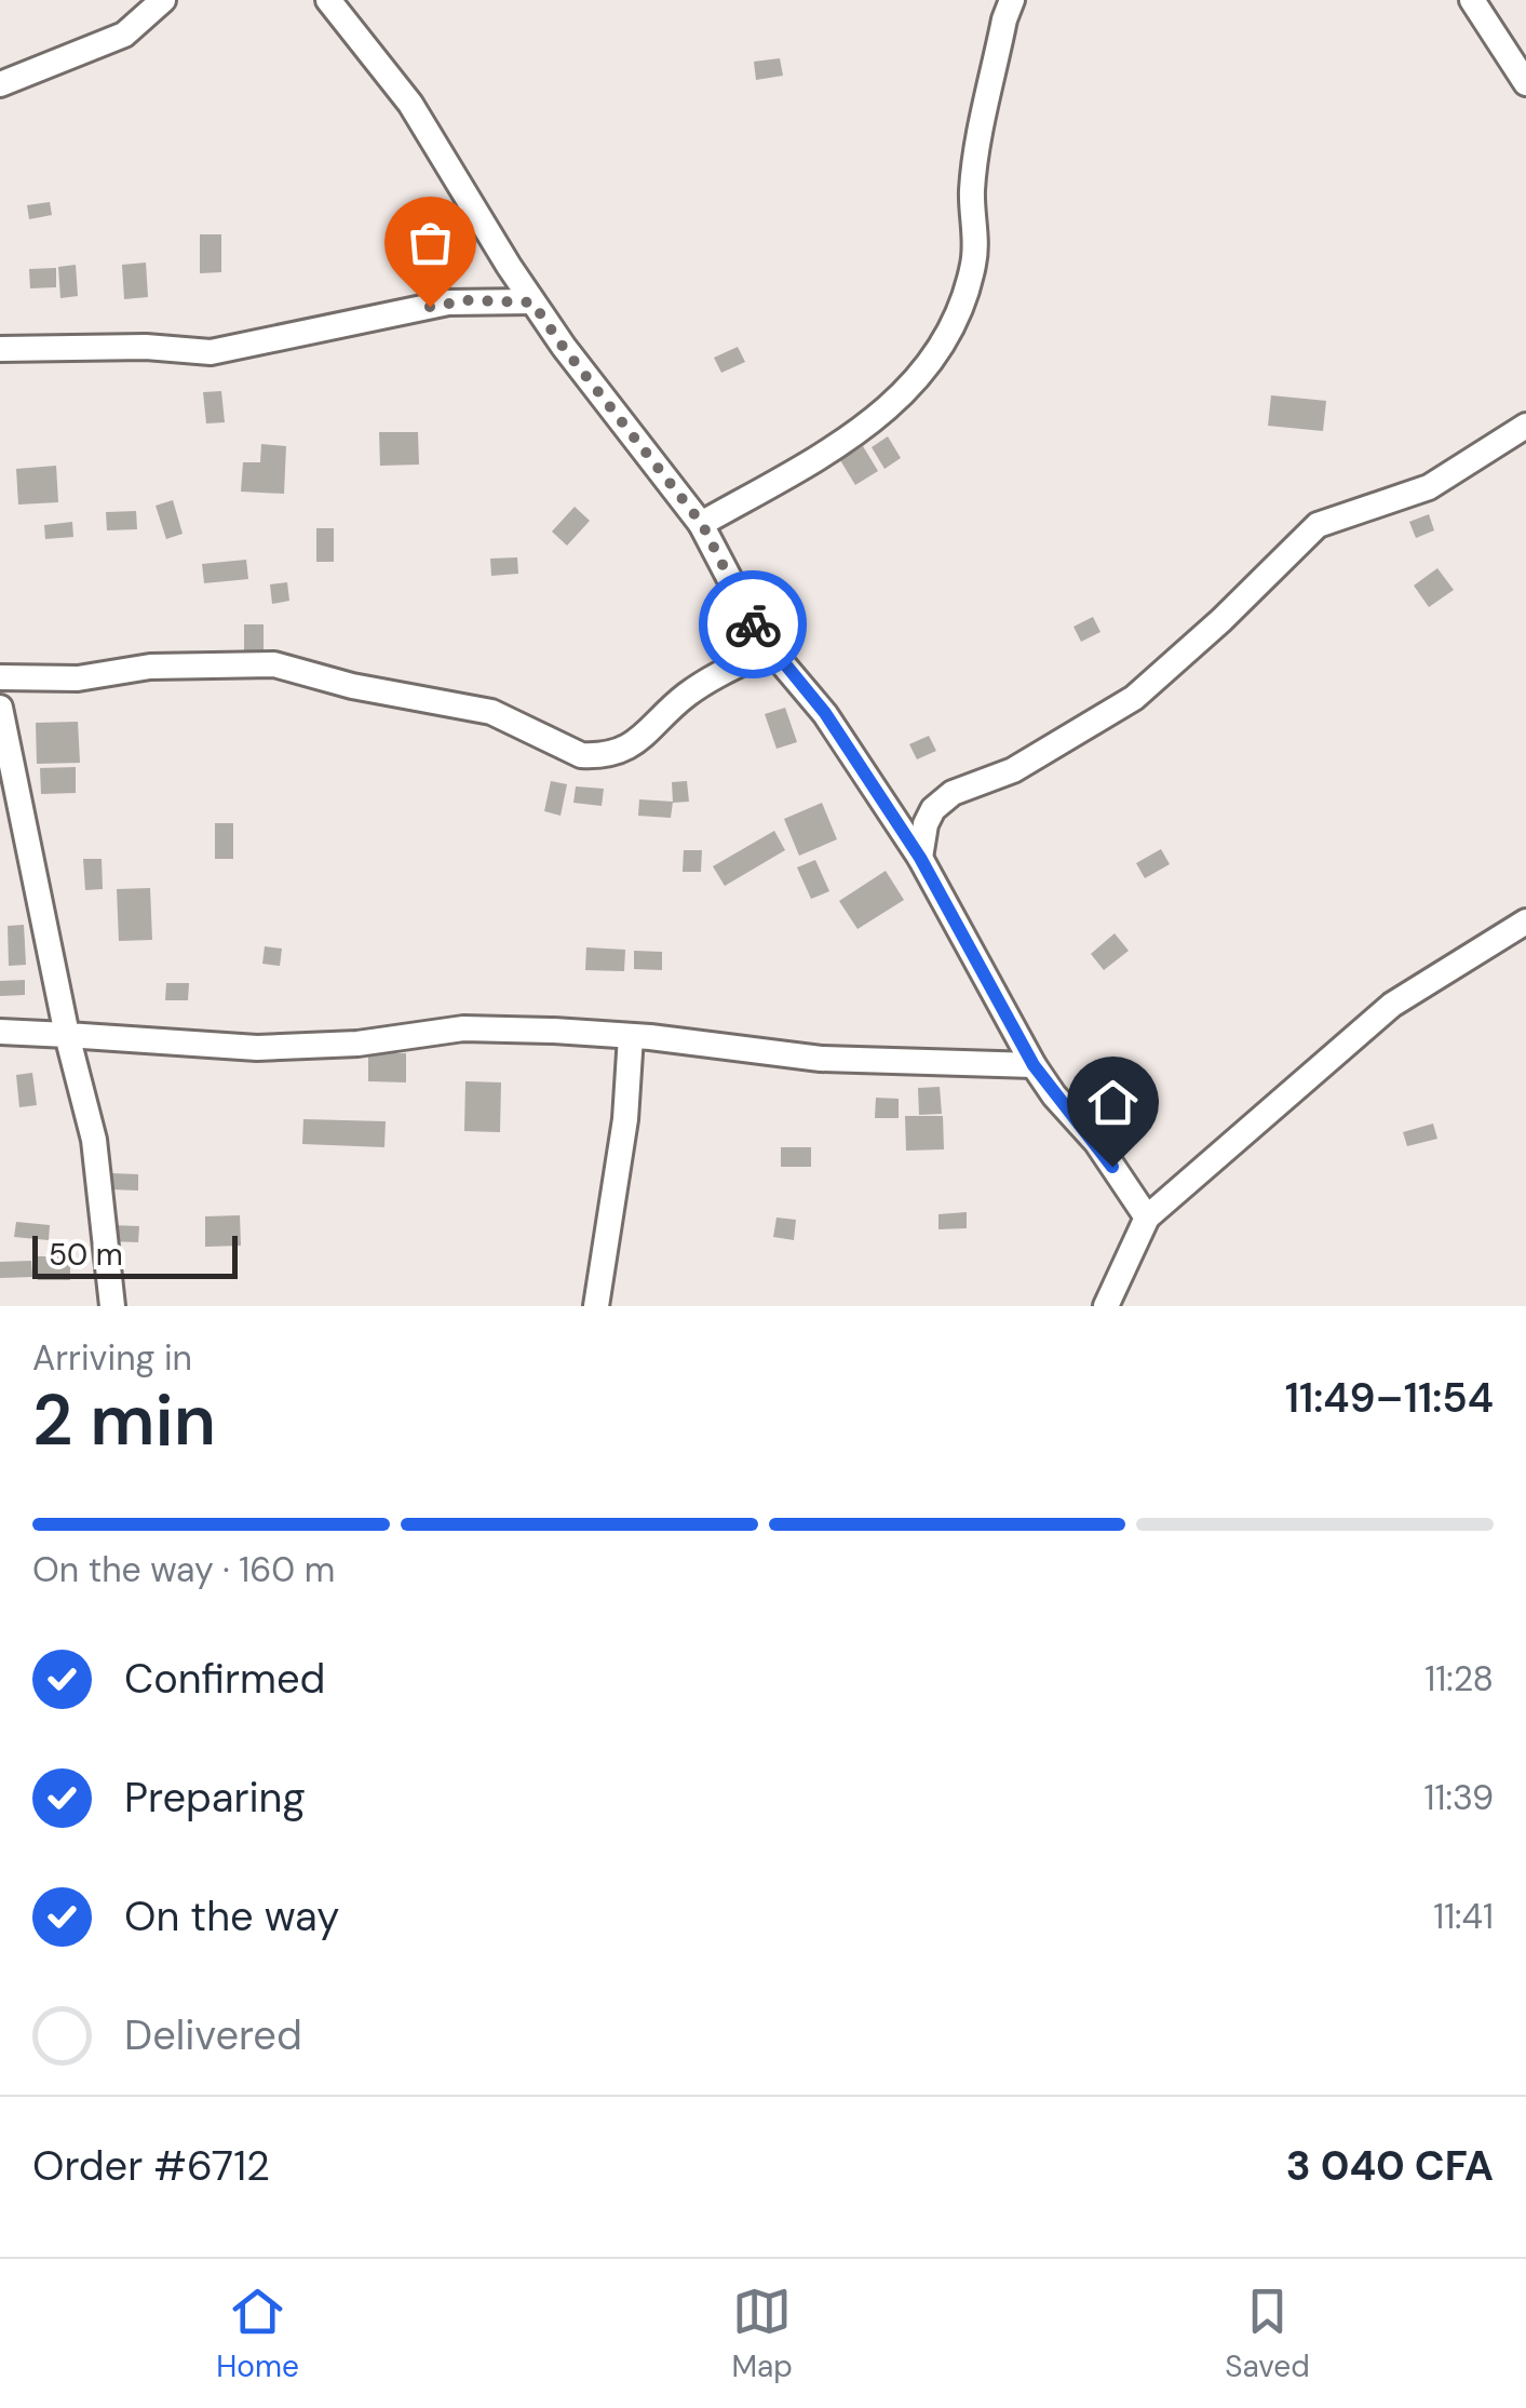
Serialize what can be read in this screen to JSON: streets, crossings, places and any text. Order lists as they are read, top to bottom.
{
  "scale_bar": "50 m",
  "page": {
    "scale": "50 m",
    "heading": ["2 min", "Arriving in", "11:49–11:54"],
    "panel": ["Order #6712", "3 040 CFA"],
    "bar": "On the way · 160 m",
    "list": [
      ["Confirmed", "11:28"],
      ["Preparing", "11:39"],
      ["On the way", "11:41"],
      "Delivered"
    ],
    "tabs": ["Home", "Map", "Saved"]
  }
}
